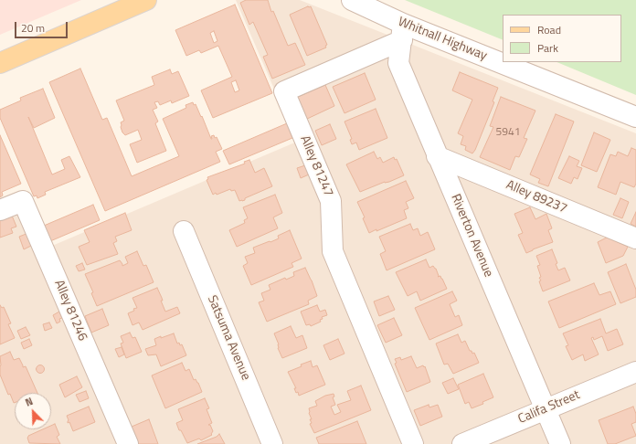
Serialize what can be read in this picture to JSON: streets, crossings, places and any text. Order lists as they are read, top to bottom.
{
  "streets": {
    "street": [
      "Whitnall Highway",
      "Alley 81247",
      "Alley 89237",
      "Riverton Avenue",
      "Alley 81246",
      "Satsuma Avenue",
      "Califa Street"
    ]
  },
  "crossings": [
    ["Whitnall Highway", "Alley 81247"],
    ["Whitnall Highway", "Riverton Avenue"],
    ["Alley 81247", "Riverton Avenue"],
    ["Alley 89237", "Riverton Avenue"],
    ["Riverton Avenue", "Califa Street"]
  ],
  "house_numbers": ["5941"],
  "legend": ["Road", "Park"],
  "scale_bar": "20 m",
  "north": "top left"
}
